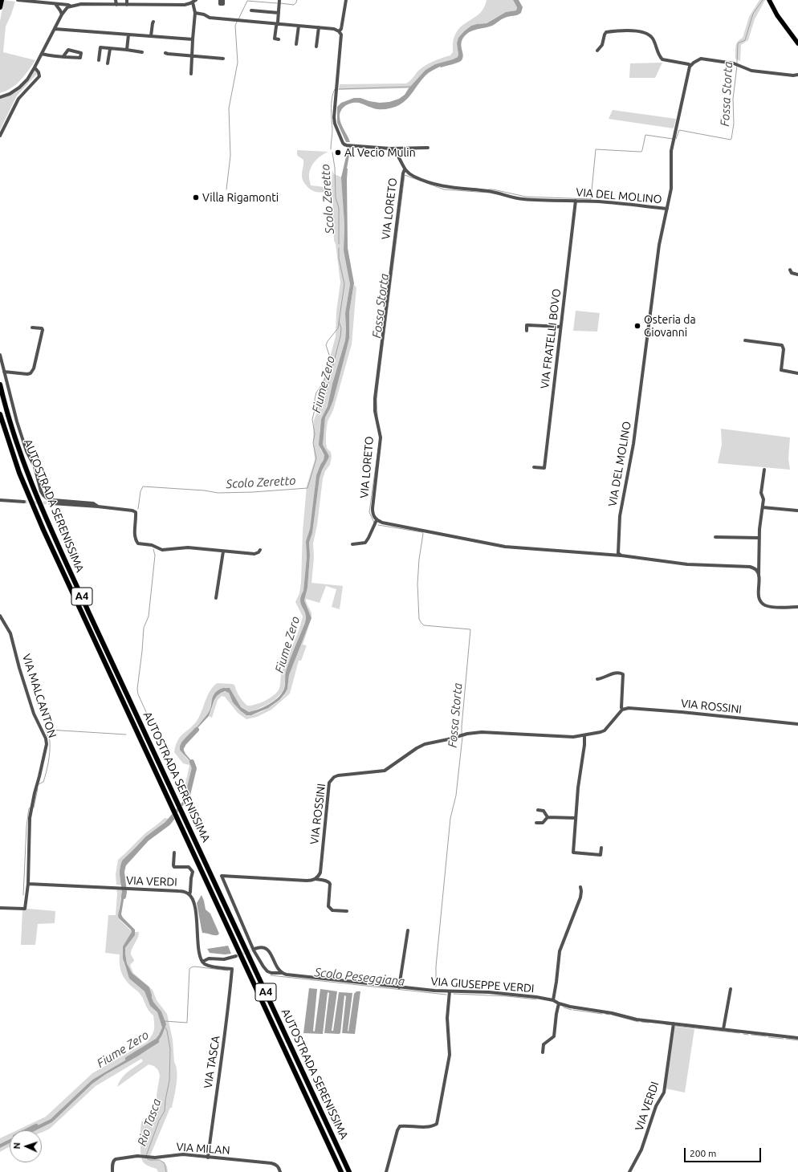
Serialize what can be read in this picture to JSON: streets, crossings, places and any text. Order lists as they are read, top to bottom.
{
  "streets": {
    "highway": ["AUTOSTRADA SERENISSIMA", "A4"],
    "street": [
      "VIA DEL MOLINO",
      "VIA LORETO",
      "VIA FRATELLI BOVO",
      "VIA MALCANTON",
      "VIA ROSSINI",
      "VIA VERDI",
      "VIA GIUSEPPE VERDI",
      "VIA TASCA",
      "VIA MILAN"
    ]
  },
  "crossings": [
    ["VIA DEL MOLINO", "VIA LORETO"],
    ["VIA DEL MOLINO", "VIA FRATELLI BOVO"],
    ["VIA MALCANTON", "VIA VERDI"],
    ["VIA VERDI", "VIA GIUSEPPE VERDI"],
    ["VIA VERDI", "VIA TASCA"],
    ["VIA TASCA", "VIA MILAN"]
  ],
  "water": [
    "Fossa Storta",
    "Scolo Zeretto",
    "Fiume Zero",
    "Scolo Peseggiana",
    "Rio Tasca"
  ],
  "places": ["Al Vecio Mulin", "Villa Rigamonti", "Osteria da Giovanni"],
  "scale_bar": "200 m",
  "north": "left"
}
